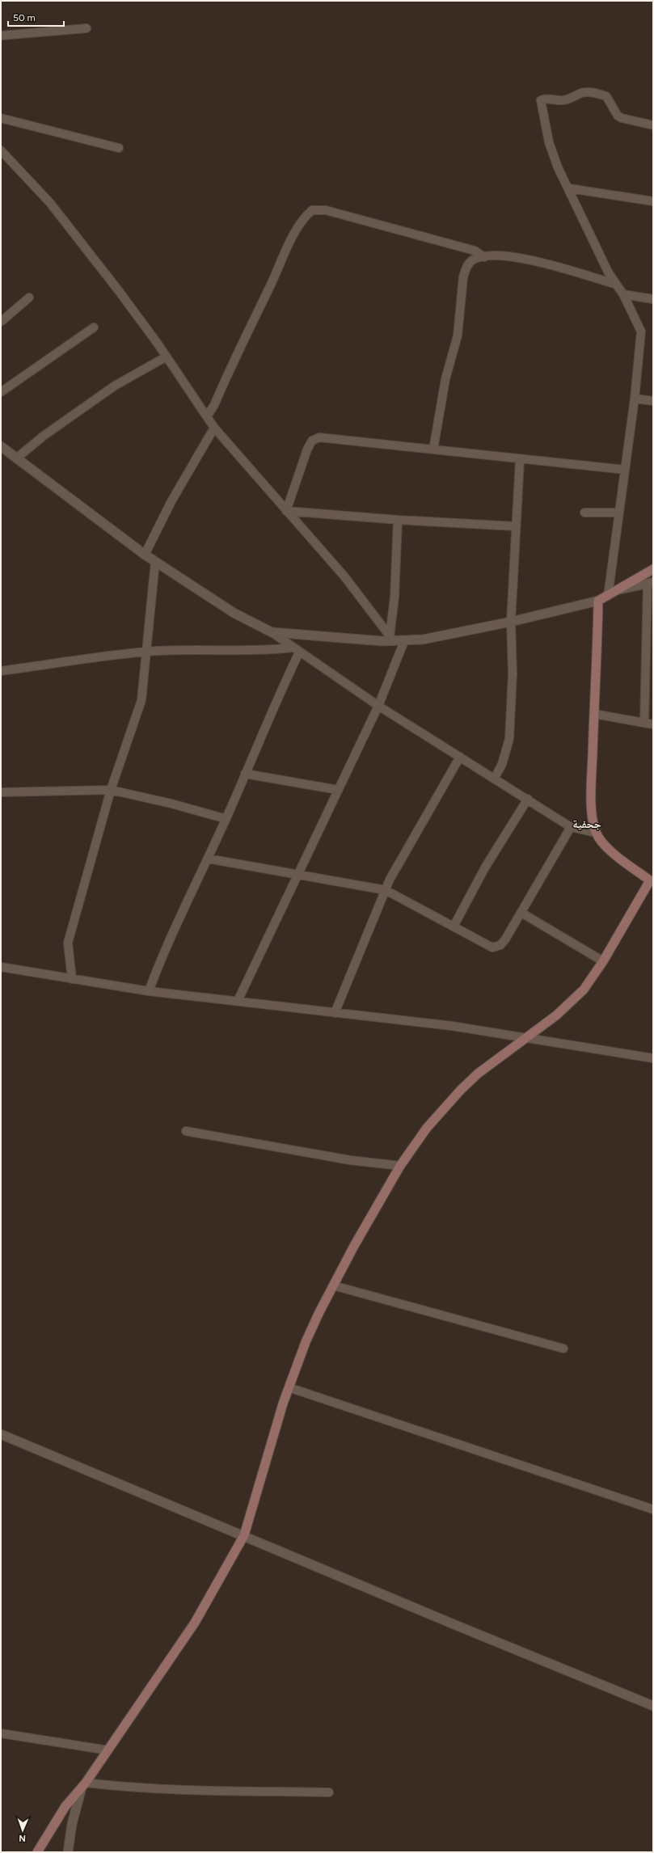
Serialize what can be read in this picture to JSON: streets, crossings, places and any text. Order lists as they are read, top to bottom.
{
  "districts": ["جحفية"],
  "scale_bar": "50 m",
  "north": "bottom"
}
